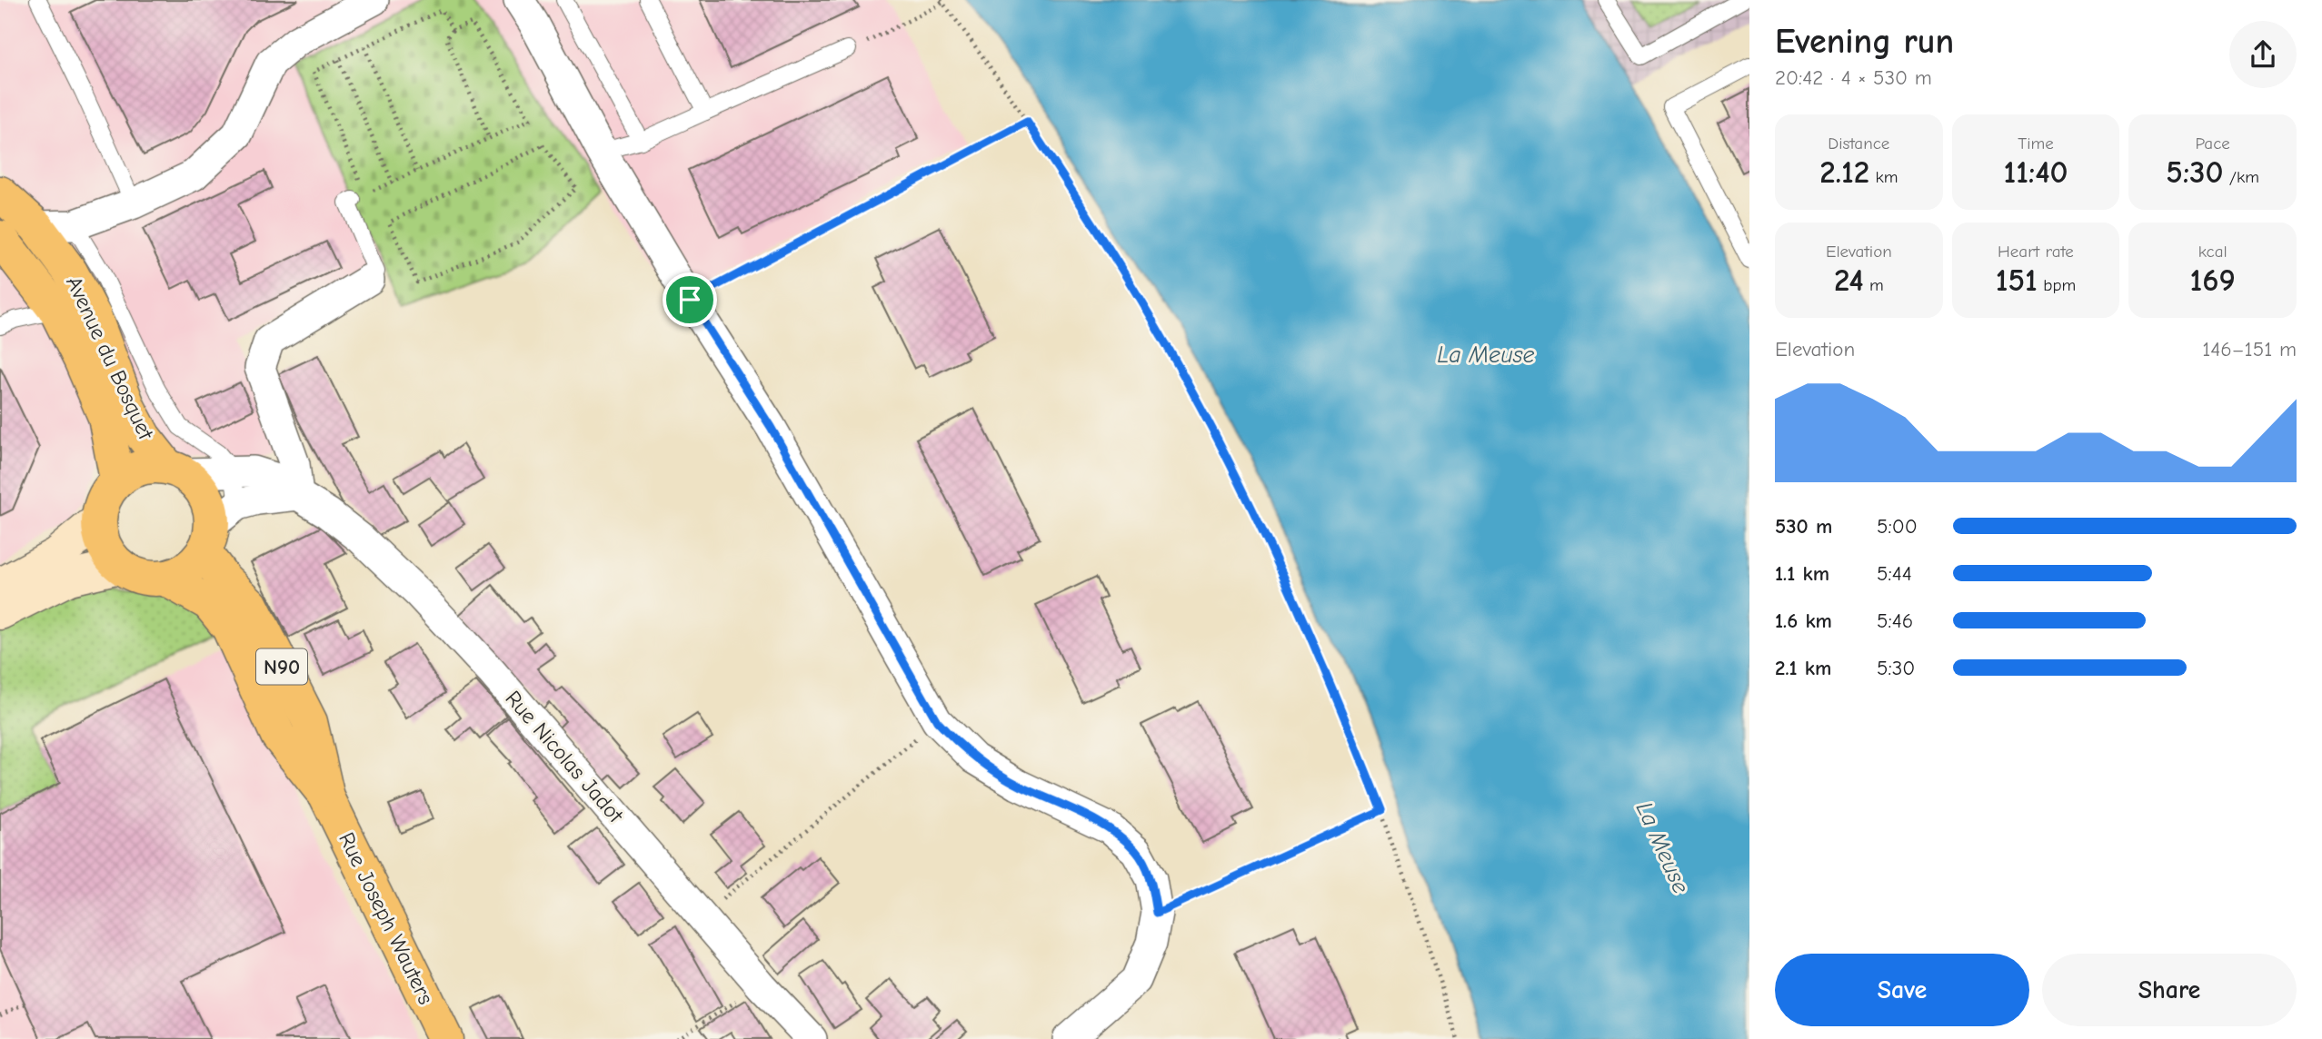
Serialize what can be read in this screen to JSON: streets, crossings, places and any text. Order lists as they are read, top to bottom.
{
  "streets": {
    "main road": ["Avenue du Bosquet", "N90", "Rue Joseph Wauters"],
    "street": ["Rue Nicolas Jadot"]
  },
  "crossings": [
    ["Avenue du Bosquet", "N90"],
    ["Avenue du Bosquet", "Rue Nicolas Jadot"],
    ["Avenue du Bosquet", "Rue Joseph Wauters"],
    ["N90", "Rue Nicolas Jadot"],
    ["N90", "Rue Joseph Wauters"],
    ["Rue Nicolas Jadot", "Rue Joseph Wauters"]
  ],
  "water": ["La Meuse"],
  "page": {
    "heading": ["Evening run", "20:42 · 4 × 530 m"],
    "stats": [
      ["Distance", "2.12 km"],
      ["Time", "11:40"],
      ["Pace", "5:30 /km"],
      ["Elevation", "24 m"],
      ["Heart rate", "151 bpm"],
      ["kcal", "169"]
    ],
    "chart": ["Elevation", "146–151 m"],
    "list": [
      {
        "name": "530 m",
        "note": "5:00"
      },
      {
        "name": "1.1 km",
        "note": "5:44"
      },
      {
        "name": "1.6 km",
        "note": "5:46"
      },
      {
        "name": "2.1 km",
        "note": "5:30"
      }
    ],
    "buttons": ["Save", "Share"]
  }
}
